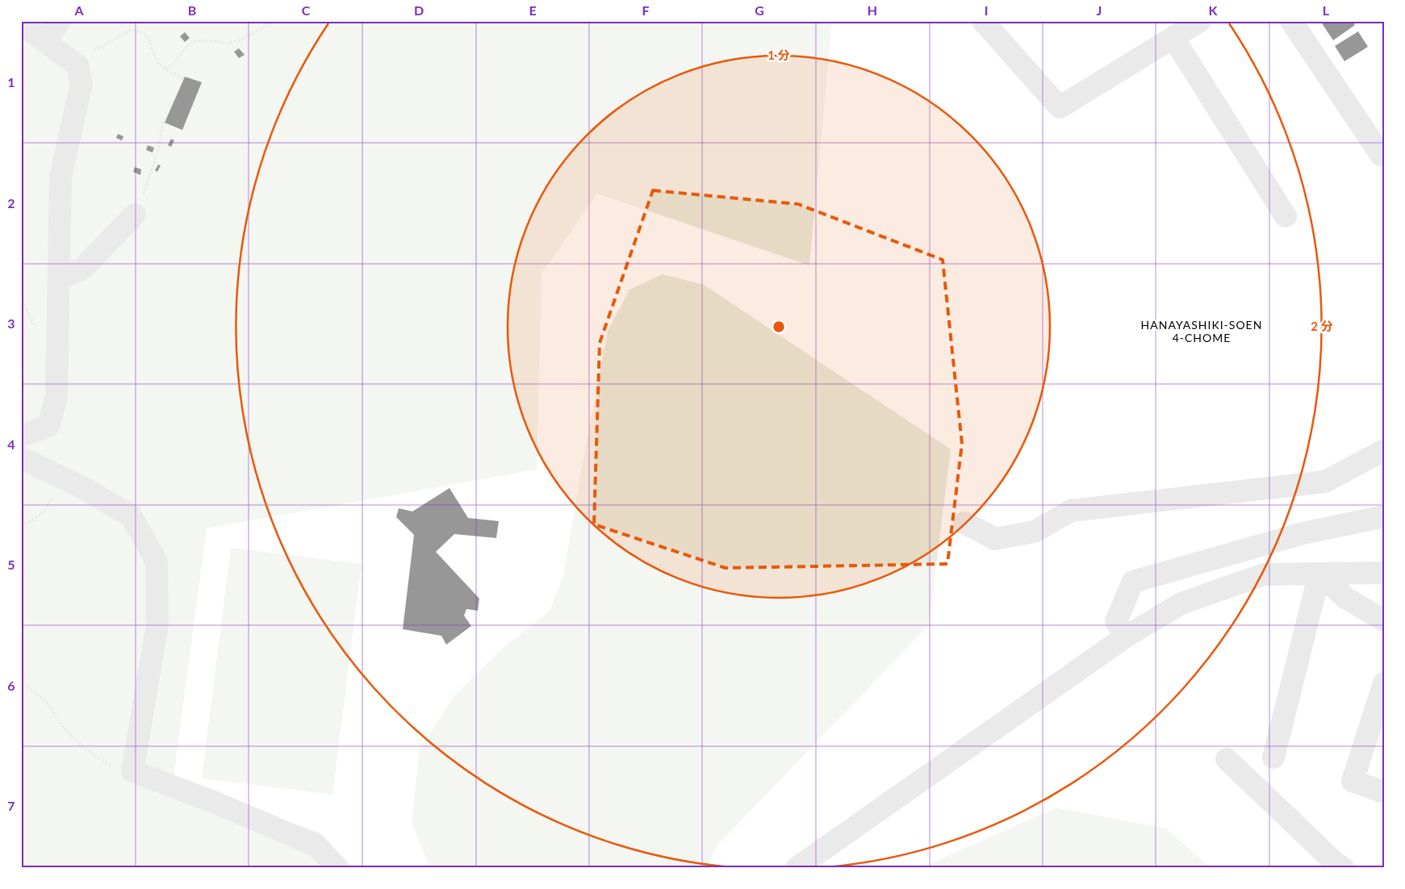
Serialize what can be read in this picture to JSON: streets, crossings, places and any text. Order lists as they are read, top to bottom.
{
  "districts": ["HANAYASHIKI-SOEN 4-CHOME"],
  "grid": {
    "columns": [
      "A",
      "B",
      "C",
      "D",
      "E",
      "F",
      "G",
      "H",
      "I",
      "J",
      "K",
      "L"
    ],
    "rows": [
      "1",
      "2",
      "3",
      "4",
      "5",
      "6",
      "7"
    ]
  },
  "rings": ["1 分", "2 分"]
}
